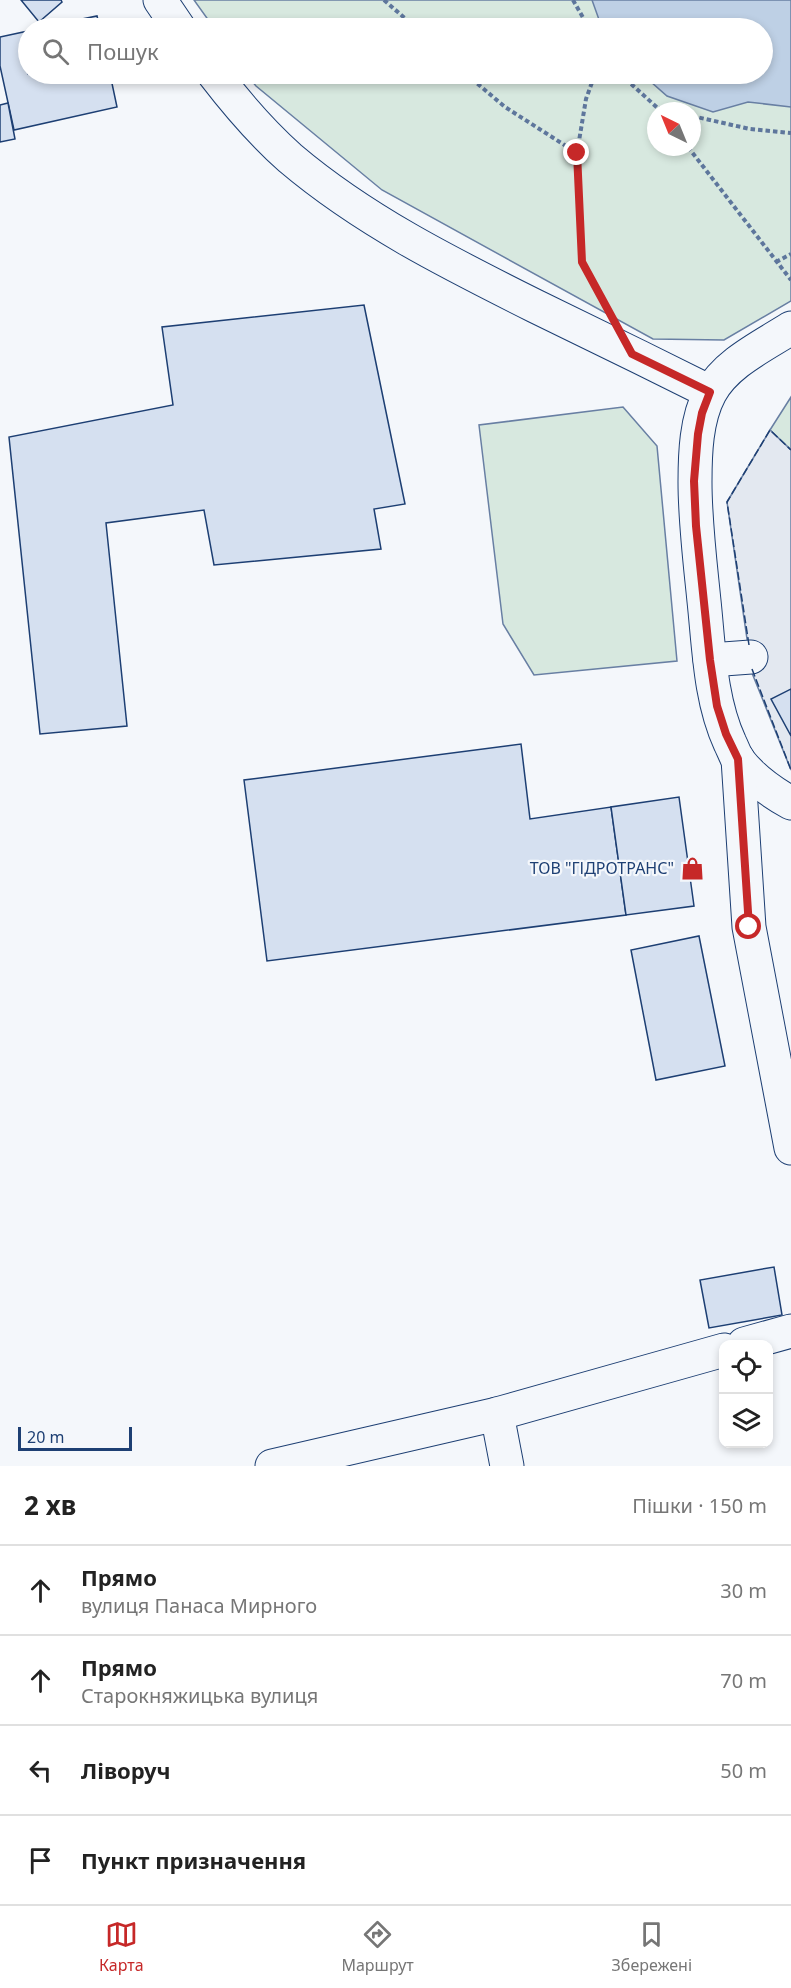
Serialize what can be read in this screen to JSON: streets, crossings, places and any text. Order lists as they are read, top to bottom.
{
  "places": {
    "shop": ["ТОВ \"ГІДРОТРАНС\""]
  },
  "scale_bar": "20 m",
  "north": "top left",
  "page": {
    "search": "Пошук",
    "scale": "20 m",
    "heading": ["2 хв", "Пішки · 150 m"],
    "list": [
      ["Прямо", "вулиця Панаса Мирного", "30 m"],
      ["Прямо", "Старокняжицька вулиця", "70 m"],
      ["Ліворуч", "50 m"],
      "Пункт призначення"
    ],
    "nav": ["Карта", "Маршрут", "Збережені"]
  }
}
